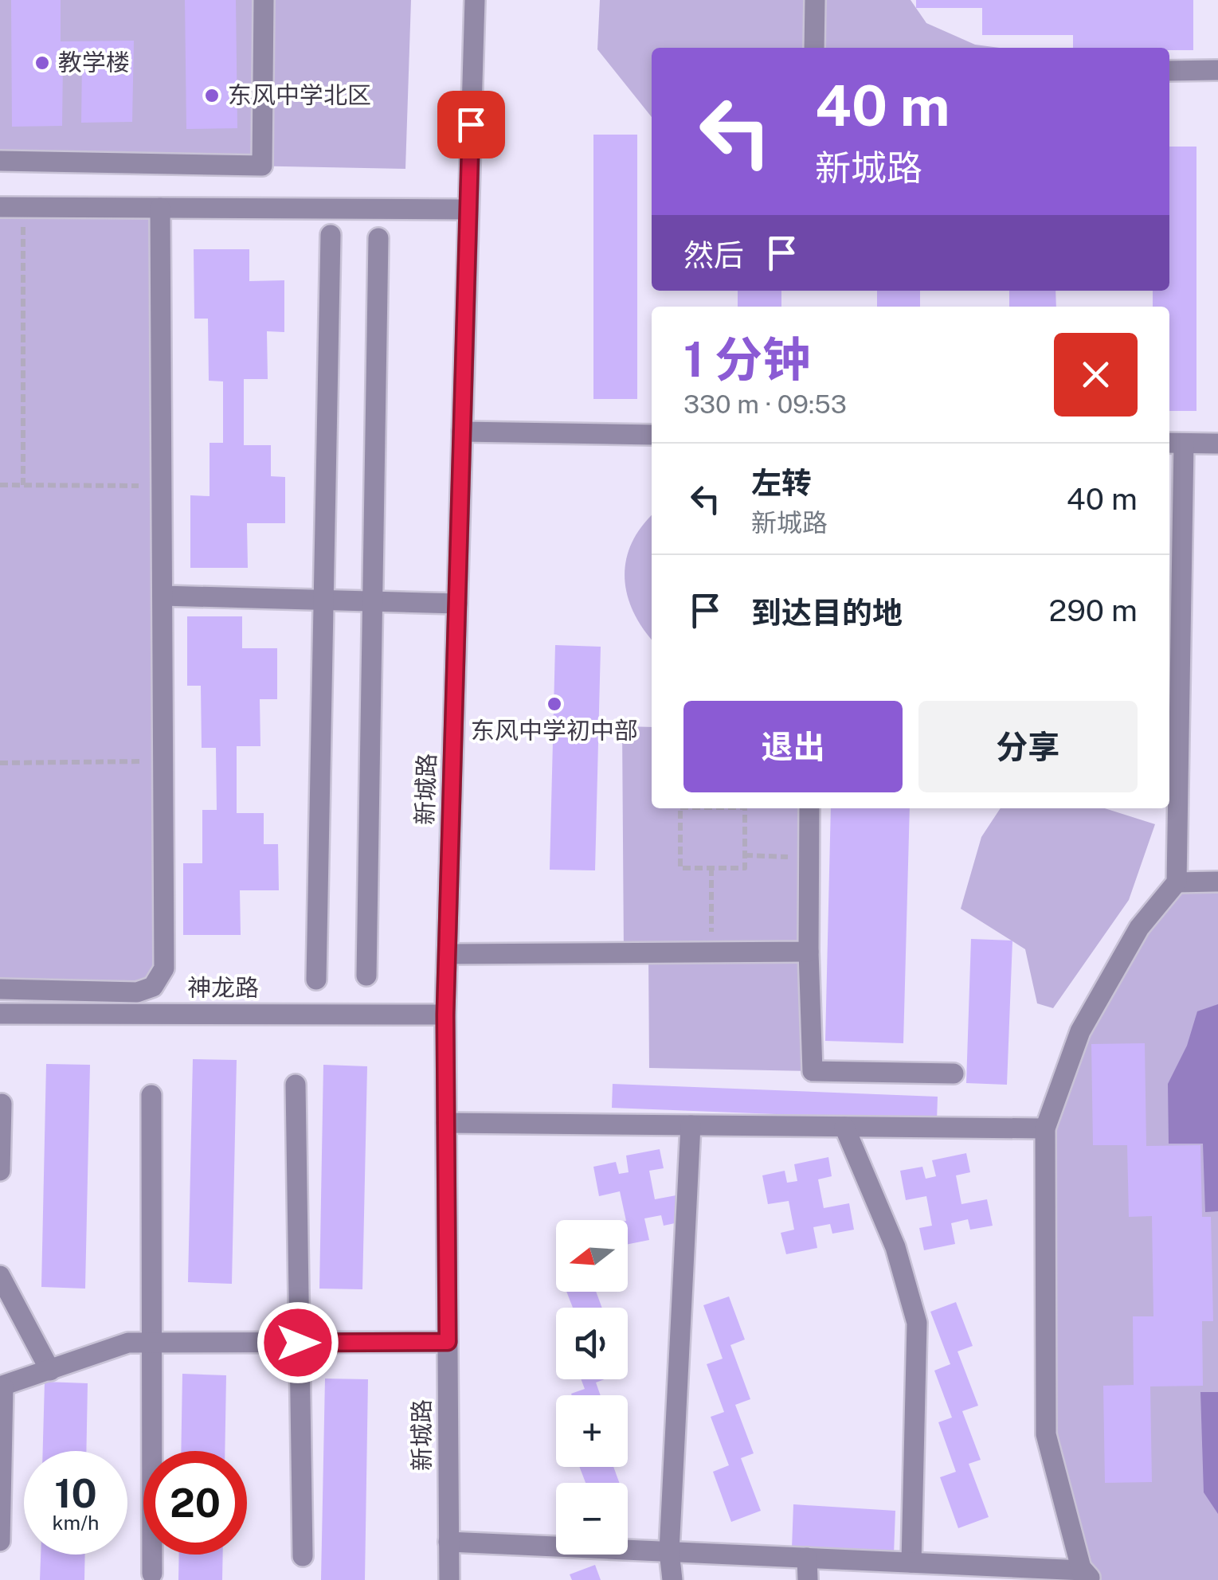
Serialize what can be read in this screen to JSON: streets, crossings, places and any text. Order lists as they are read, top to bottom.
{
  "streets": {
    "street": ["新城路", "神龙路"]
  },
  "crossings": [
    ["新城路", "神龙路"]
  ],
  "places": ["教学楼", "东风中学北区", "东风中学初中部"],
  "north": "left",
  "page": {
    "turn": ["40 m", "新城路"],
    "then": "然后",
    "heading": ["1 分钟", "330 m · 09:53"],
    "list": [
      {
        "name": "左转",
        "note": "新城路",
        "value": "40 m"
      },
      {
        "name": "到达目的地",
        "value": "290 m"
      }
    ],
    "buttons": ["退出", "分享"],
    "map_buttons": ["+", "−"],
    "speed": "10 km/h",
    "limit": "20"
  }
}
